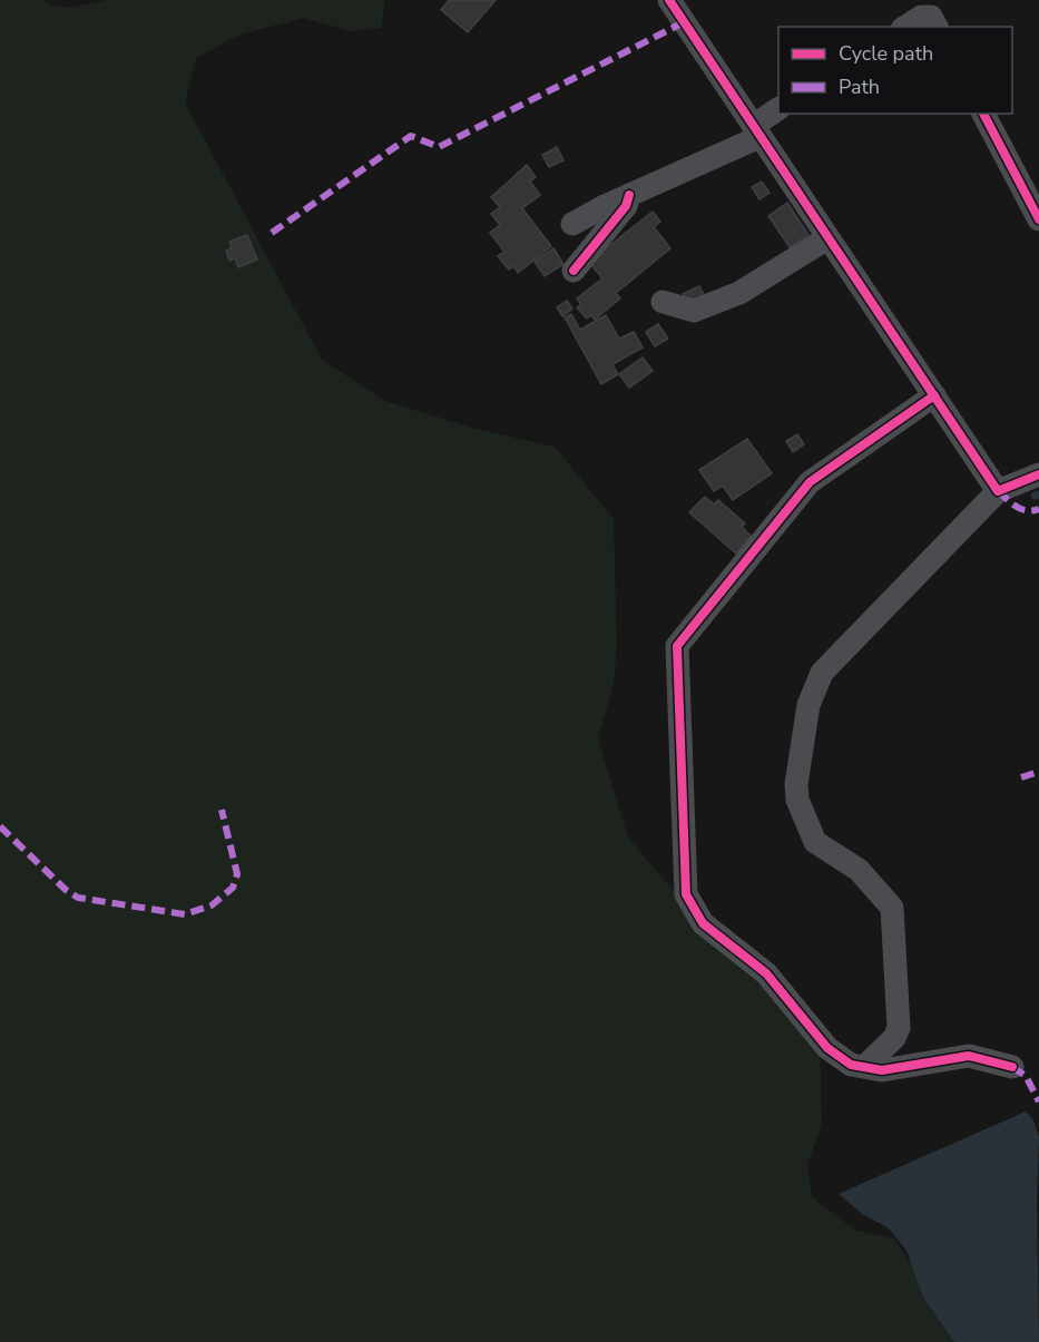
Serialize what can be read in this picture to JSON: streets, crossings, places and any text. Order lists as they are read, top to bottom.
{
  "legend": ["Cycle path", "Path"]
}
